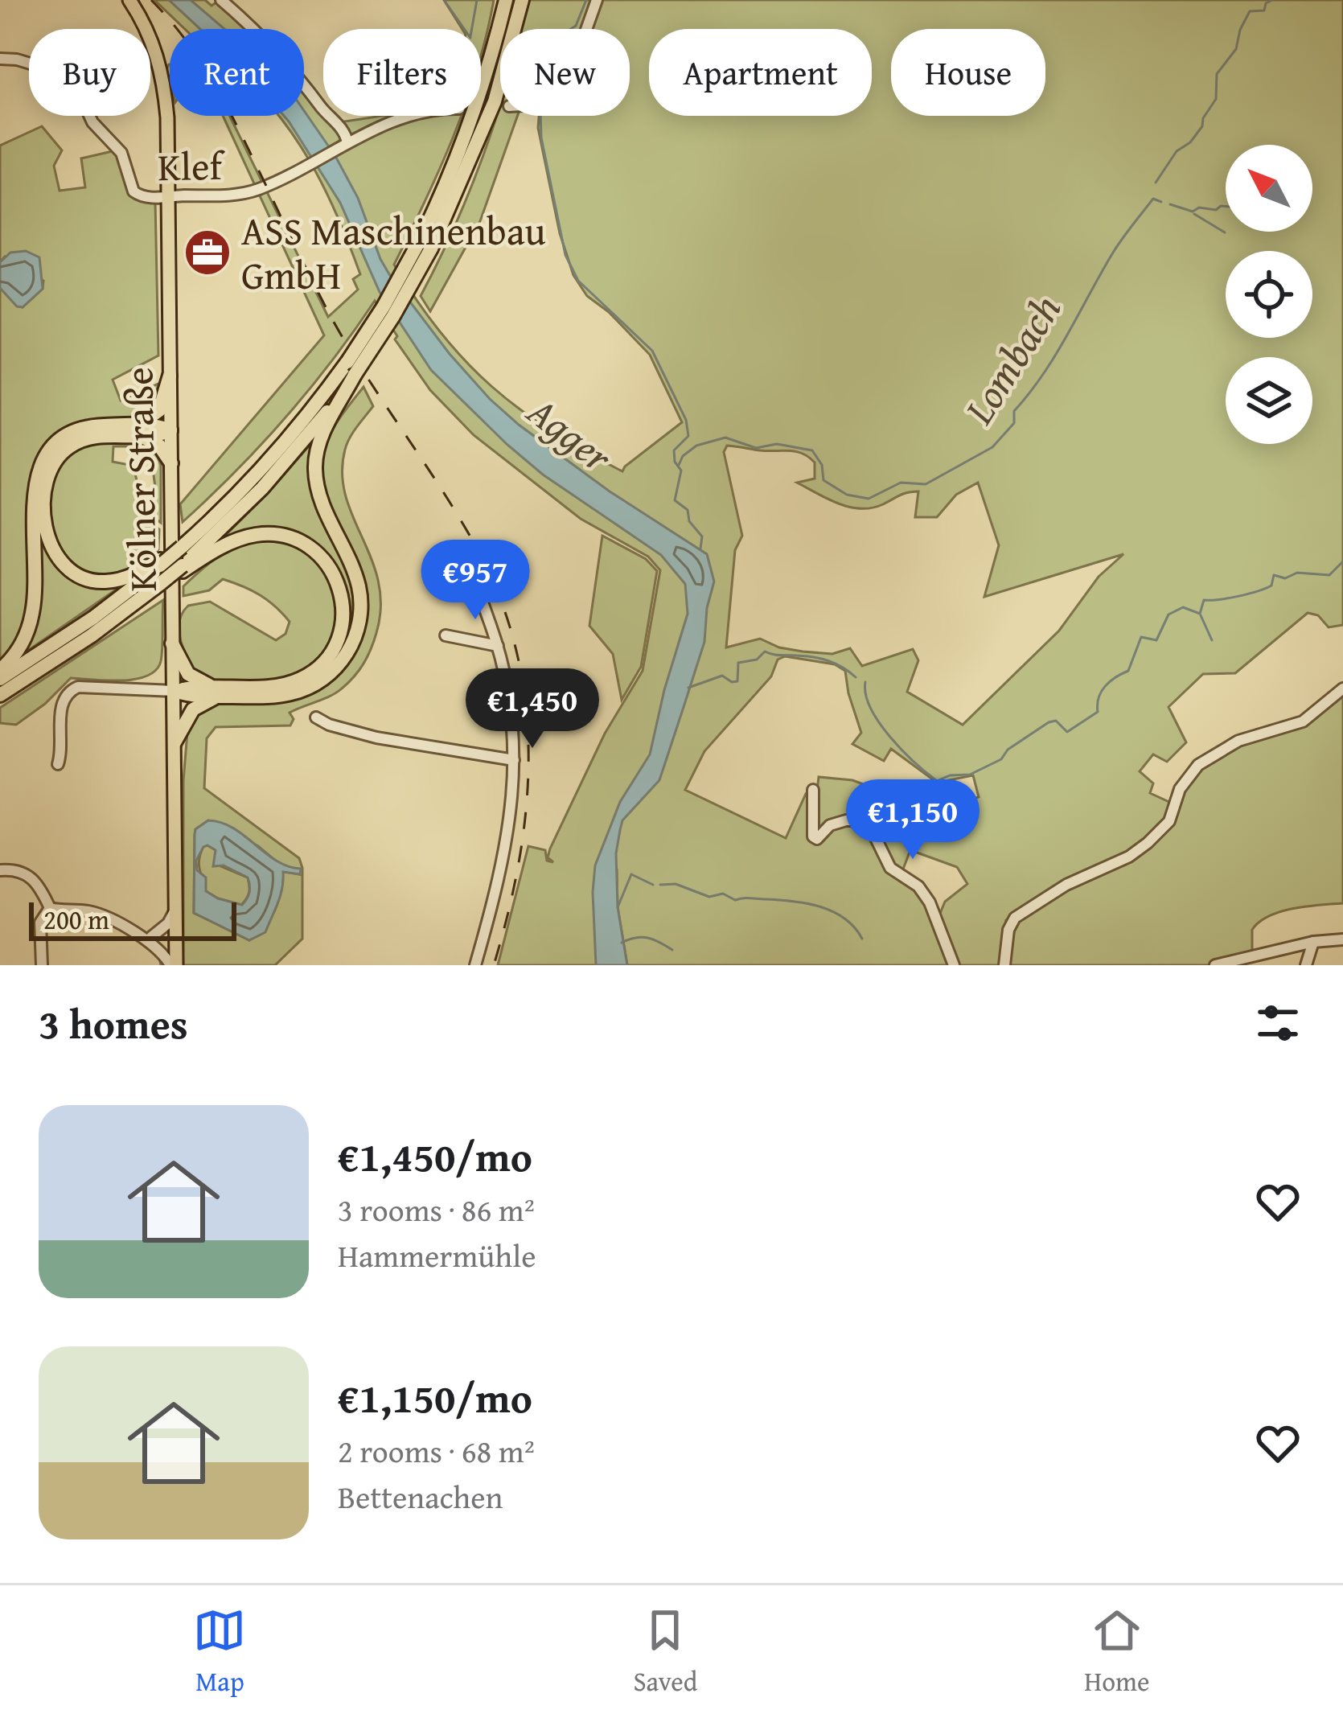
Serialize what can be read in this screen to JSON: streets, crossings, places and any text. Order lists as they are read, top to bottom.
{
  "streets": {
    "main road": ["Kölner Straße"],
    "street": ["Klef"]
  },
  "crossings": [
    ["Klef", "Kölner Straße"]
  ],
  "water": ["Lombach", "Agger"],
  "places": {
    "office": ["ASS Maschinenbau GmbH"]
  },
  "scale_bar": "200 m",
  "north": "top left",
  "page": {
    "chip": [
      "Buy",
      "Rent",
      "Filters",
      "New",
      "Apartment",
      "House"
    ],
    "price": ["€957", "€1,450", "€1,150"],
    "scale": "200 m",
    "heading": "3 homes",
    "list": [
      {
        "name": "€1,450/mo",
        "note": "3 rooms · 86 m² · Hammermühle"
      },
      {
        "name": "€1,150/mo",
        "note": "2 rooms · 68 m² · Bettenachen"
      }
    ],
    "tabs": ["Map", "Saved", "Home"]
  }
}
